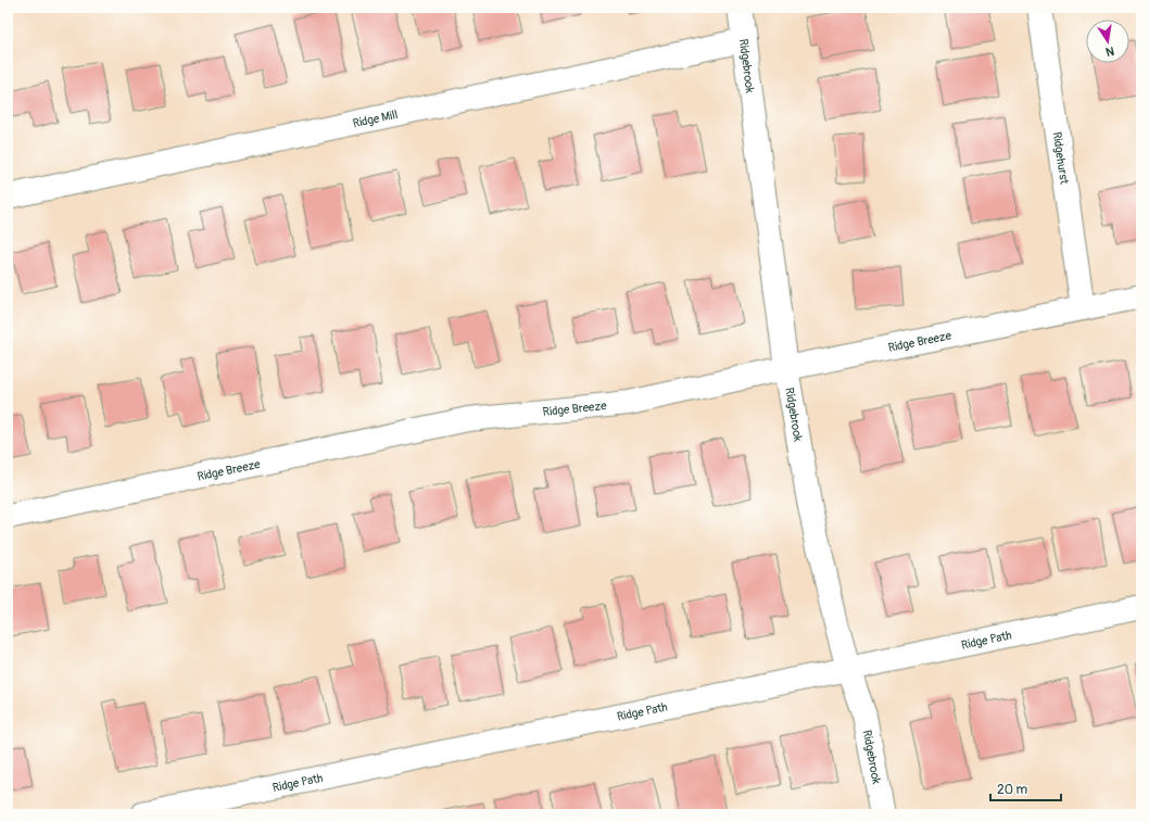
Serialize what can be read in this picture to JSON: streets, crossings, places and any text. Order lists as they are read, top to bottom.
{
  "streets": {
    "street": [
      "Ridgebrook",
      "Ridge Mill",
      "Ridgehurst",
      "Ridge Breeze",
      "Ridge Path"
    ]
  },
  "crossings": [
    ["Ridgebrook", "Ridge Mill"],
    ["Ridgebrook", "Ridge Breeze"],
    ["Ridgebrook", "Ridge Path"],
    ["Ridgehurst", "Ridge Breeze"]
  ],
  "scale_bar": "20 m",
  "north": "bottom"
}
